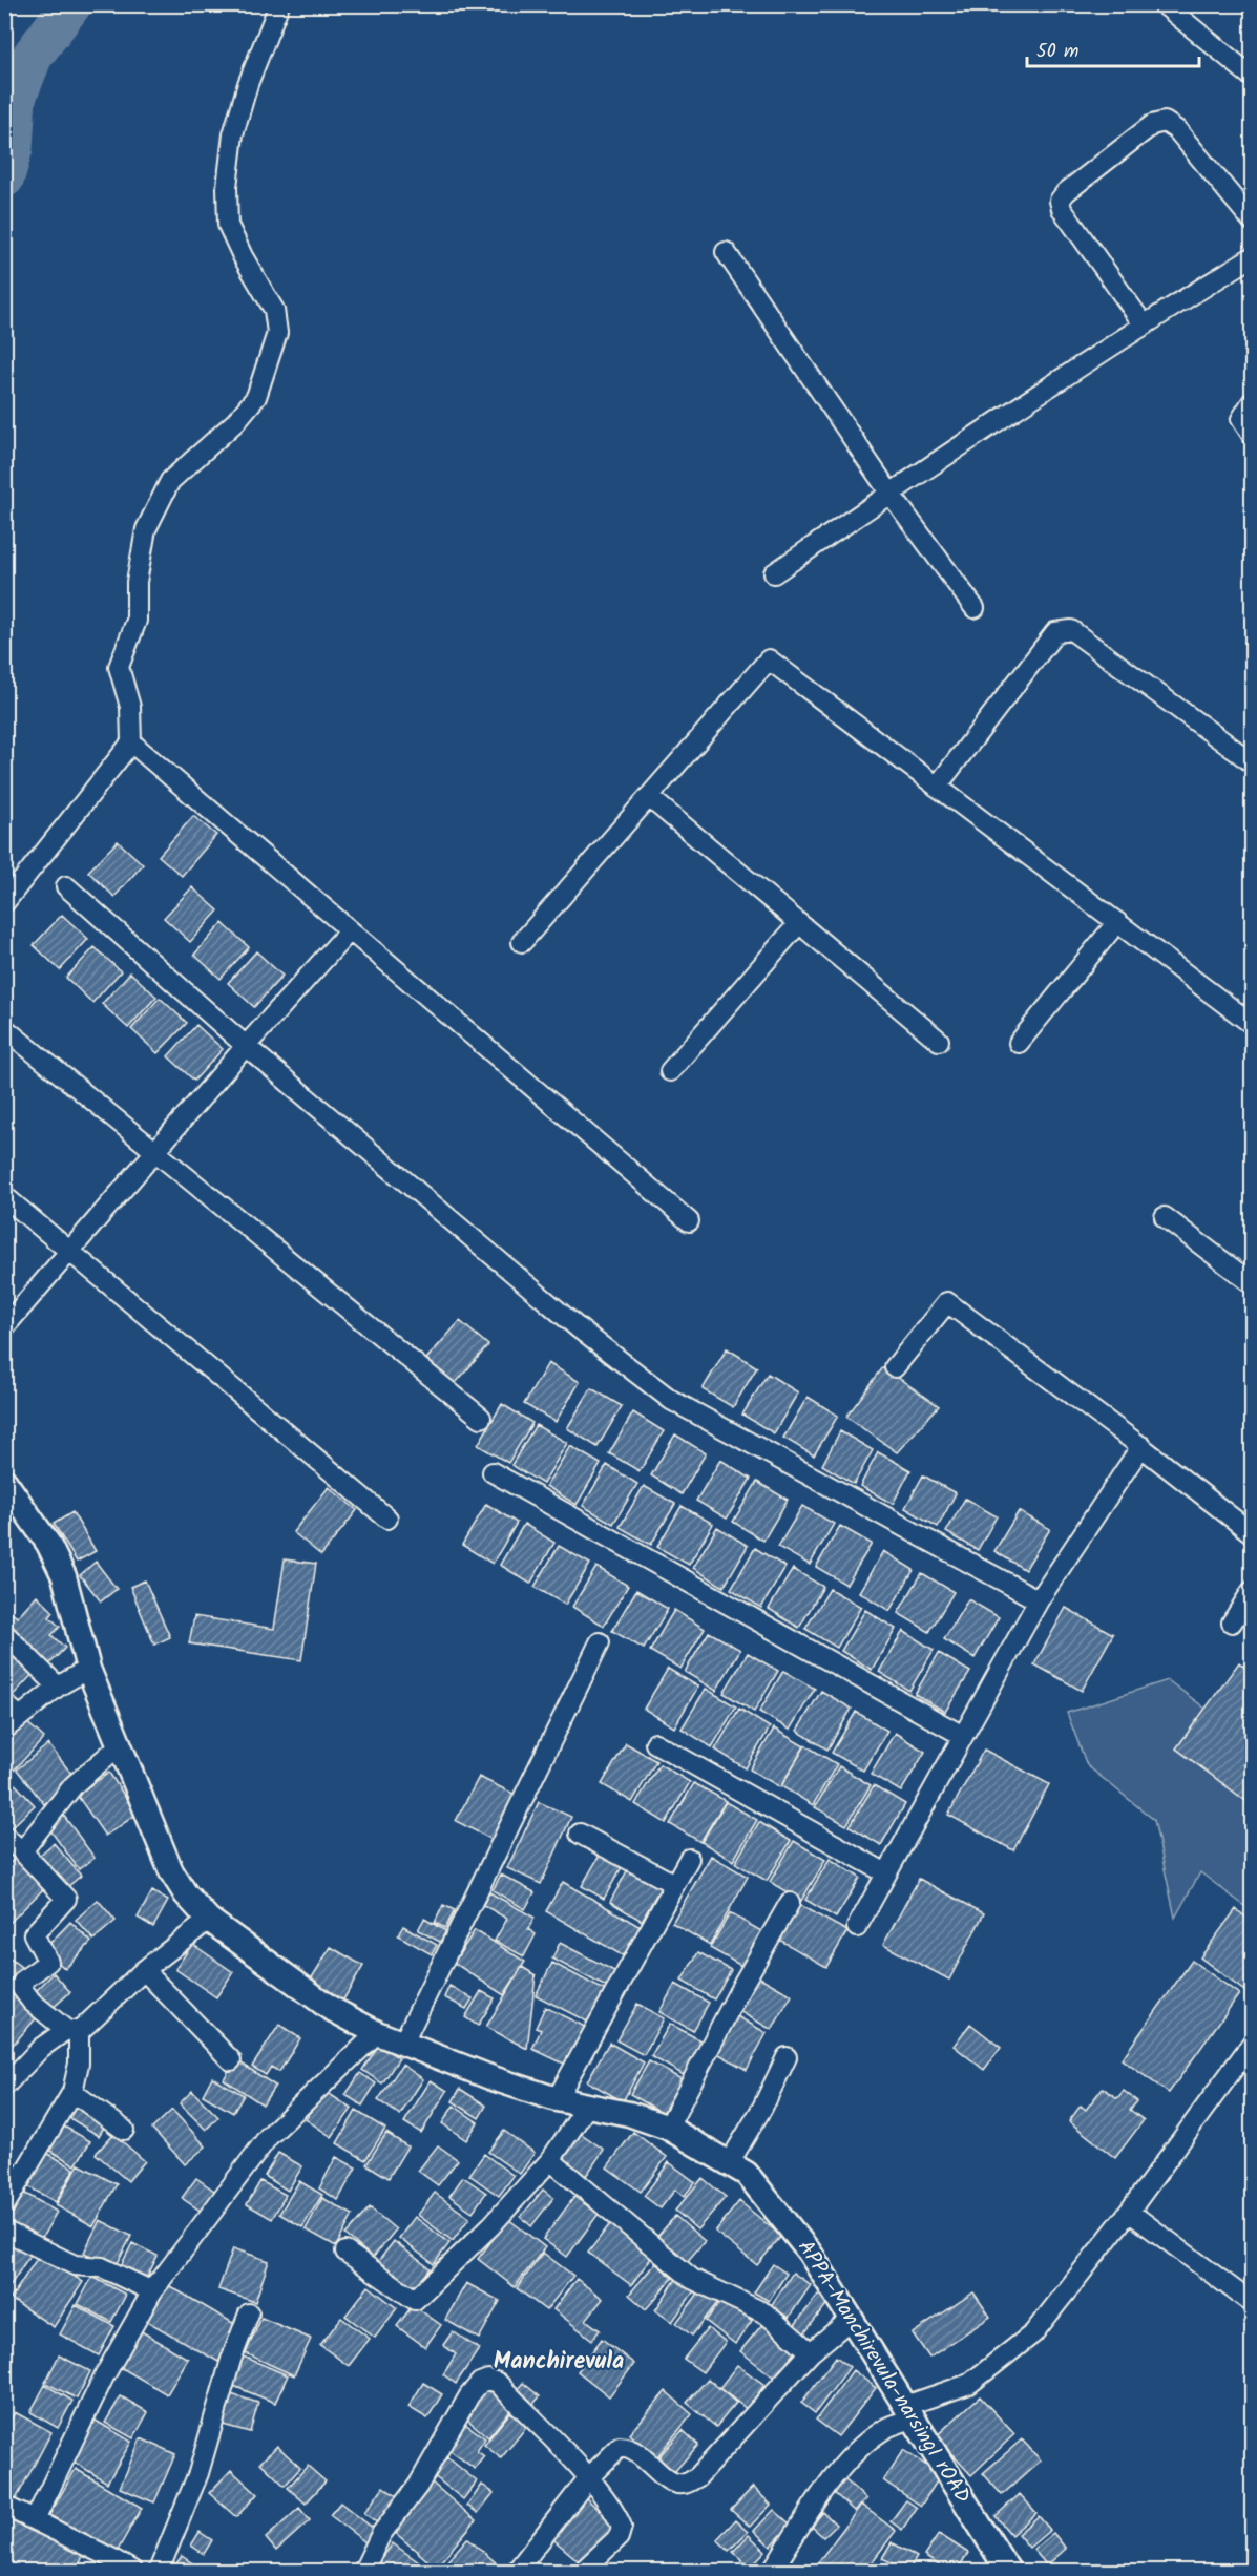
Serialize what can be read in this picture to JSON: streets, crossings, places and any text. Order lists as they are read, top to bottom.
{
  "streets": {
    "street": ["APPA-Manchirevula-narsingI rOAD"]
  },
  "districts": ["Manchirevula"],
  "scale_bar": "50 m"
}
